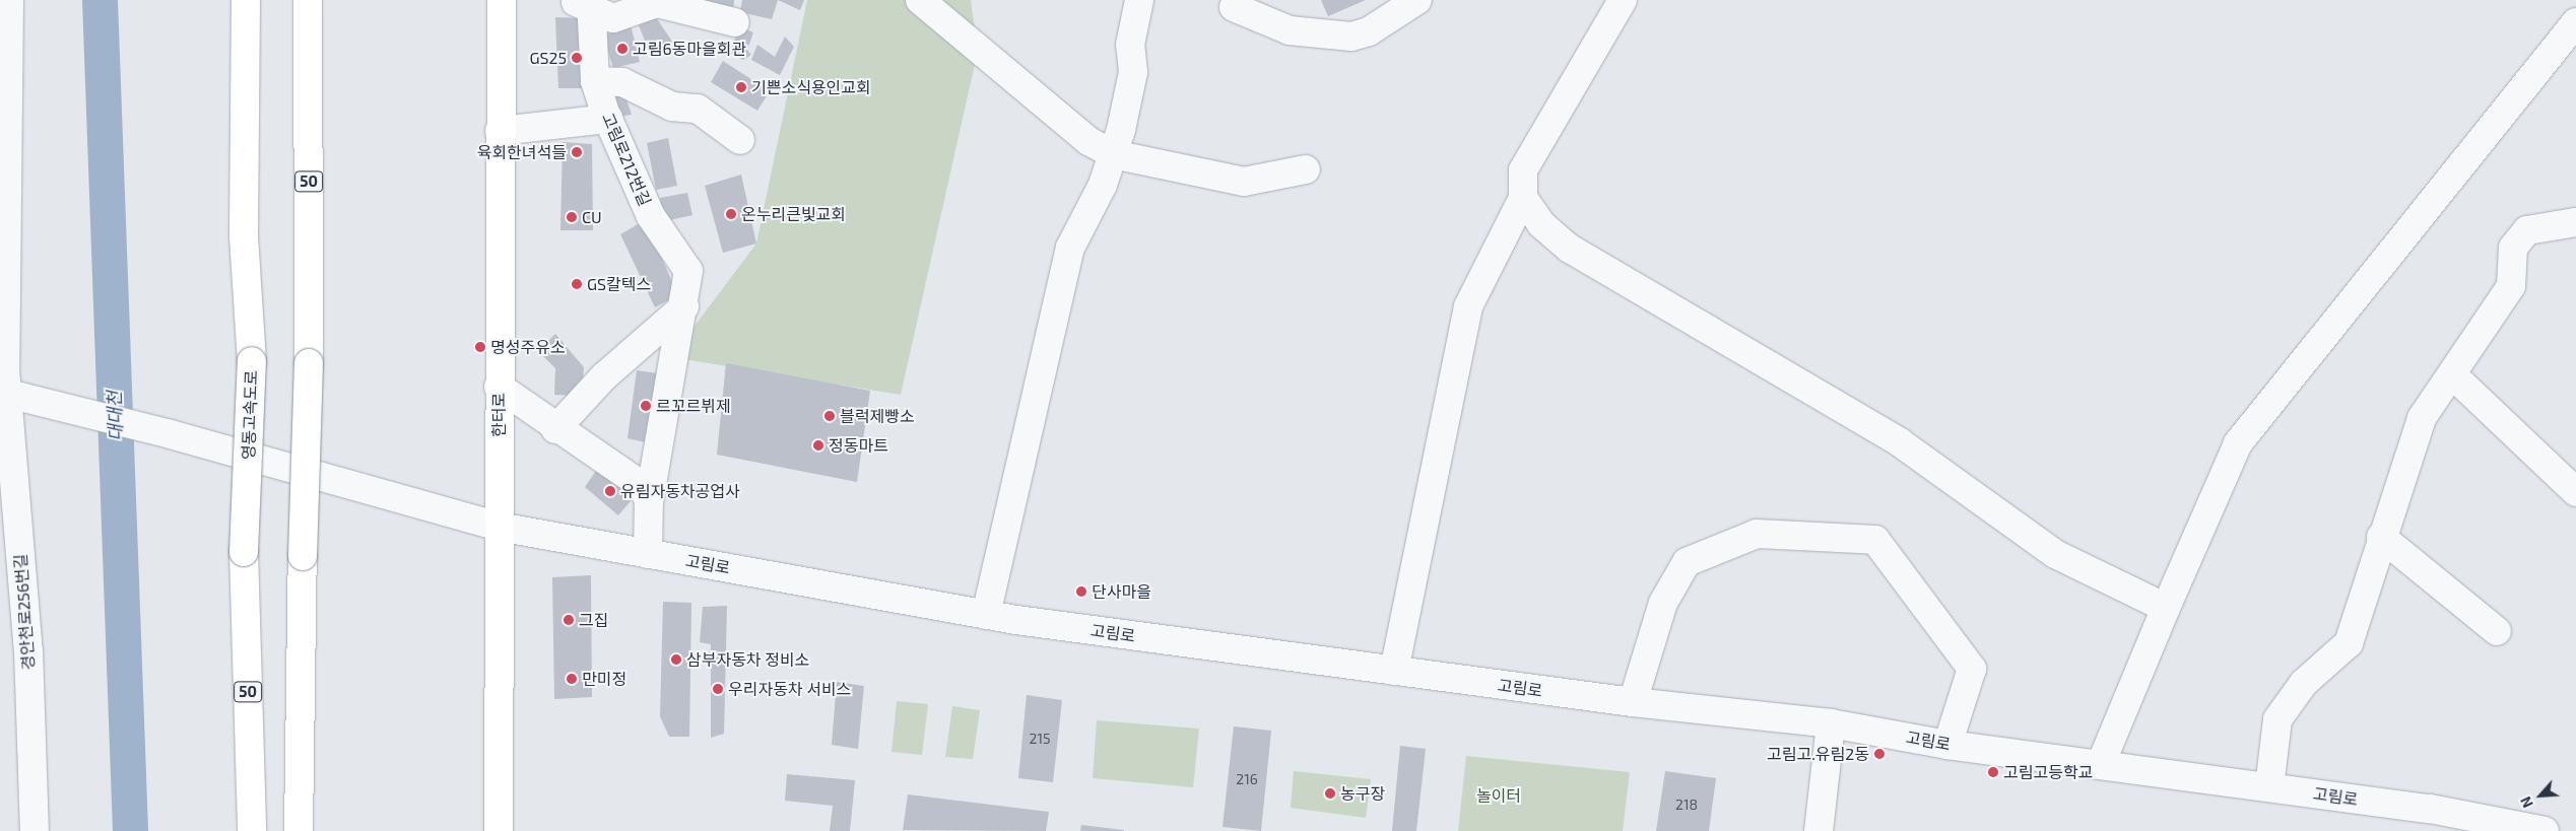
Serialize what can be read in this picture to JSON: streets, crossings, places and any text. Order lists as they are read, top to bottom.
{
  "streets": {
    "main road": ["50", "영동고속도로", "한터로"],
    "street": ["고림로212번길", "고림로", "경안천로256번길"]
  },
  "crossings": [
    ["고림로212번길", "고림로"],
    ["한터로", "고림로"],
    ["고림로", "경안천로256번길"]
  ],
  "water": ["대대천"],
  "parks": ["놀이터"],
  "places": [
    "고림6동마을회관",
    "GS25",
    "기쁜소식용인교회",
    "육회한녀석들",
    "온누리큰빛교회",
    "CU",
    "GS칼텍스",
    "명성주유소",
    "르꼬르뷔제",
    "블럭제빵소",
    "정동마트",
    "유림자동차공업사",
    "단사마을",
    "그집",
    "삼부자동차 정비소",
    "만미정",
    "우리자동차 서비스",
    "고림고.유림2동",
    "고림고등학교",
    "농구장"
  ],
  "house_numbers": ["215", "216", "218"],
  "north": "bottom left"
}
